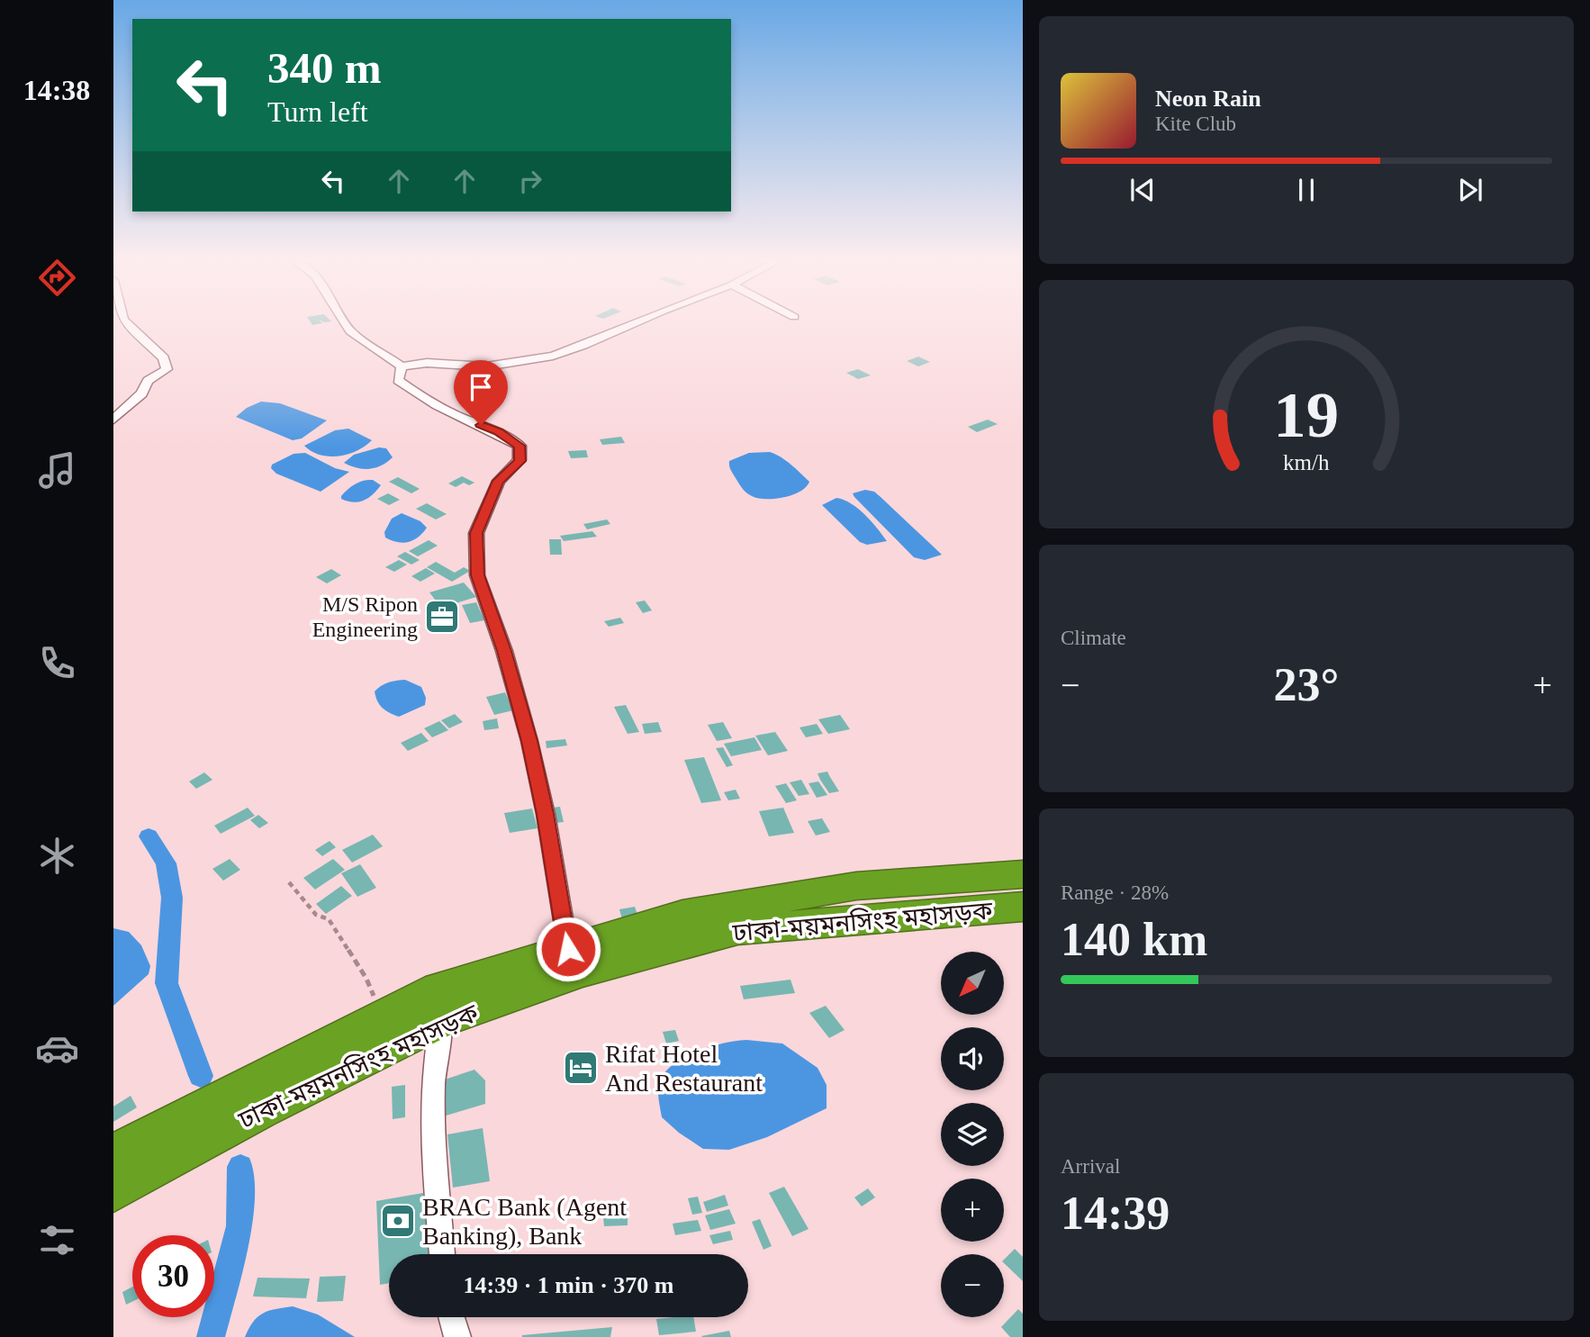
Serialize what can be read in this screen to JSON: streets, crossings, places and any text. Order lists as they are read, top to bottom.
{
  "streets": {
    "highway": ["ঢাকা-ময়মনসিংহ মহাসড়ক"]
  },
  "places": {
    "office": ["M/S Ripon Engineering"],
    "hotel": ["Rifat Hotel And Restaurant"],
    "bank": ["BRAC Bank (Agent Banking), Bank"]
  },
  "north": "bottom left",
  "page": {
    "tabs": "14:38",
    "turn": ["340 m", "Turn left"],
    "song": ["Neon Rain", "Kite Club"],
    "tile": [
      "Climate",
      ["Range · 28%", "140 km"],
      ["Arrival", "14:39"]
    ],
    "heat": ["−", "23°", "+"],
    "map_buttons": ["+", "−"],
    "limit": "30",
    "trip": "14:39 · 1 min · 370 m",
    "gauge": ["19", "km/h"]
  }
}
